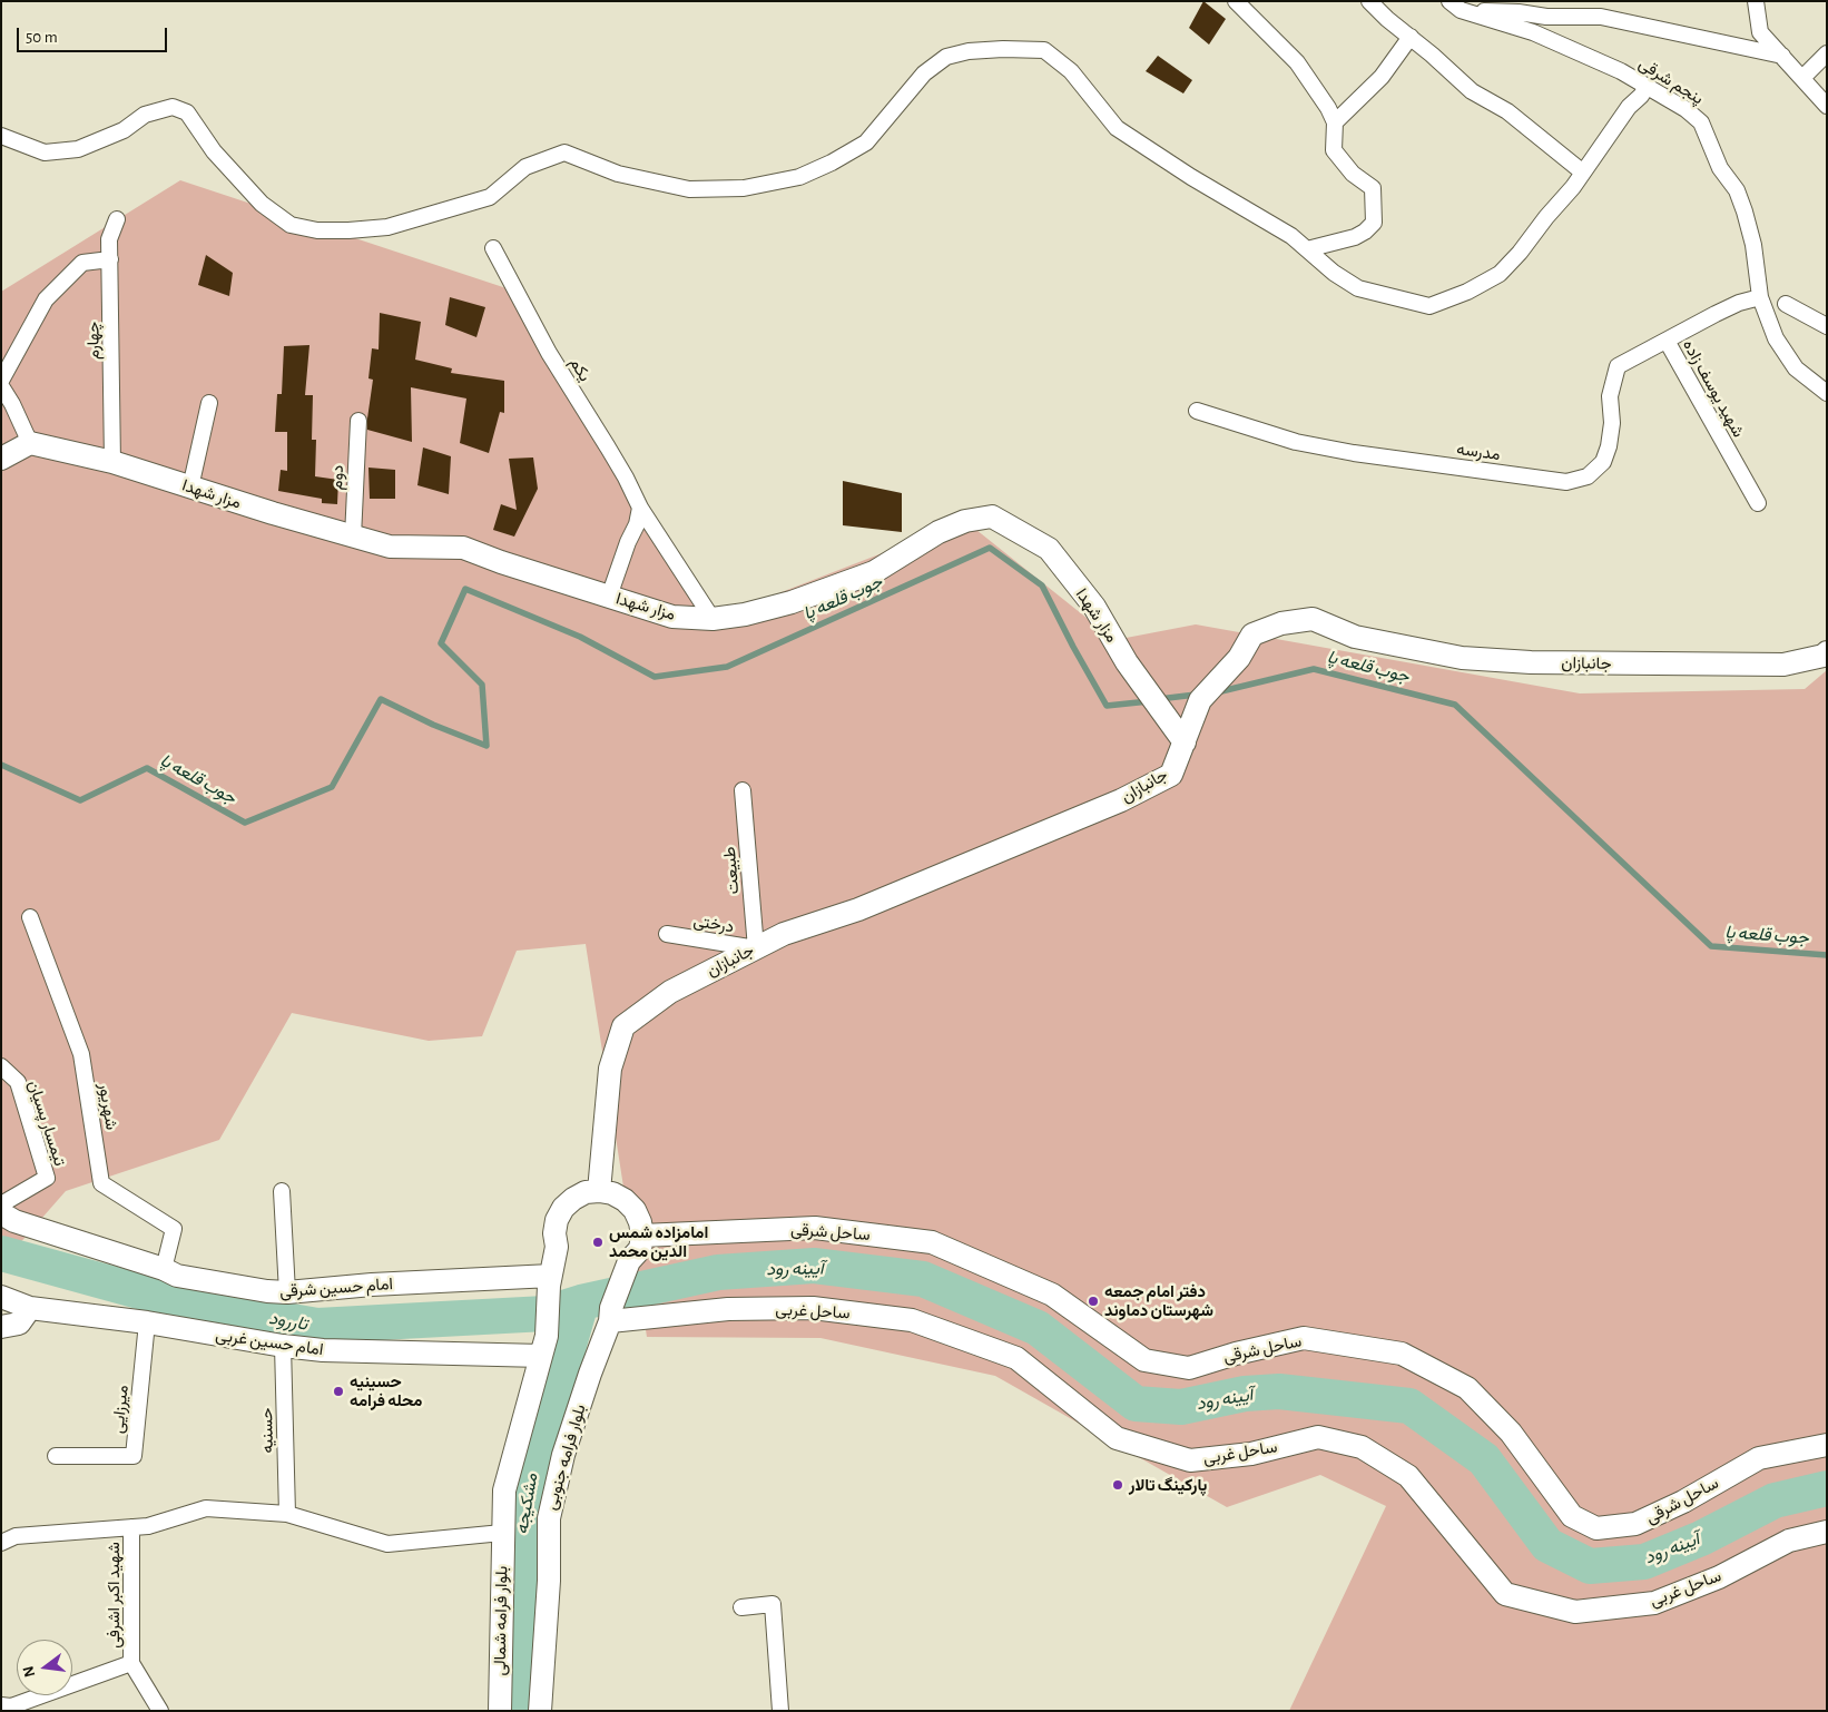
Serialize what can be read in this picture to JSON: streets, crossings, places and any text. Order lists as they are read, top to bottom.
{
  "streets": {
    "street": [
      "پنجم شرقی",
      "چهارم",
      "یکم",
      "شهید یوسف زاده",
      "مدرسه",
      "دوم",
      "مزار شهدا",
      "جانبازان",
      "طبیعت",
      "درختی",
      "شهریور",
      "تیمسار پسیان",
      "ساحل شرقی",
      "امام حسین شرقی",
      "ساحل غربی",
      "امام حسین غربی",
      "میرزایی",
      "حسنیه",
      "بلوار فرامه جنوبی",
      "شهید اکبر اشرفی",
      "بلوار فرامه شمالی"
    ]
  },
  "crossings": [
    ["پنجم شرقی", "شهید یوسف زاده"],
    ["چهارم", "مزار شهدا"],
    ["یکم", "مزار شهدا"],
    ["شهید یوسف زاده", "مدرسه"],
    ["دوم", "مزار شهدا"],
    ["مزار شهدا", "جانبازان"],
    ["جانبازان", "طبیعت"],
    ["جانبازان", "درختی"],
    ["جانبازان", "بلوار فرامه شمالی"],
    ["طبیعت", "درختی"],
    ["شهریور", "امام حسین شرقی"],
    ["ساحل شرقی", "بلوار فرامه جنوبی"],
    ["امام حسین شرقی", "بلوار فرامه شمالی"],
    ["ساحل غربی", "بلوار فرامه جنوبی"],
    ["امام حسین غربی", "میرزایی"],
    ["امام حسین غربی", "حسنیه"],
    ["امام حسین غربی", "بلوار فرامه شمالی"]
  ],
  "water": [
    "جوب قلعه پا",
    "آیینه رود",
    "تاررود",
    "مشکیجه"
  ],
  "places": [
    "امامزاده شمس الدین محمد",
    "دفتر امام جمعه شهرستان دماوند",
    "حسینیه محله فرامه",
    "پارکینگ تالار"
  ],
  "scale_bar": "50 m",
  "north": "left"
}
